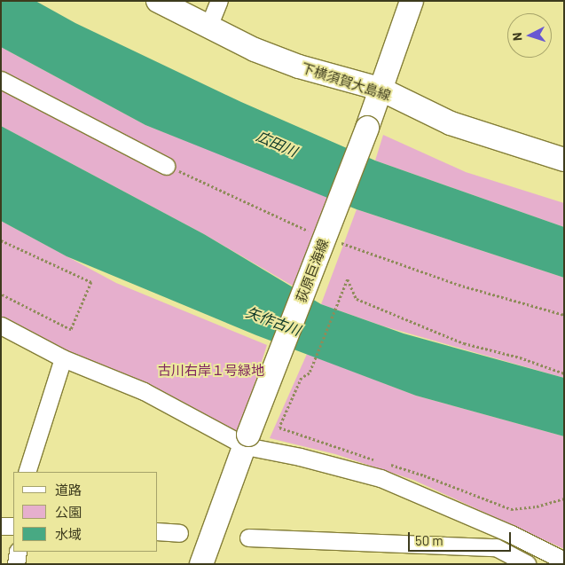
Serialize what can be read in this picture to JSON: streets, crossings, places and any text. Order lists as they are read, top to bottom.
{
  "streets": {
    "main road": ["下横須賀大島線", "荻原巨海線"]
  },
  "crossings": [
    ["下横須賀大島線", "荻原巨海線"]
  ],
  "water": ["広田川", "矢作古川"],
  "parks": ["古川右岸１号緑地"],
  "legend": ["道路", "公園", "水域"],
  "scale_bar": "50 m",
  "north": "left"
}
